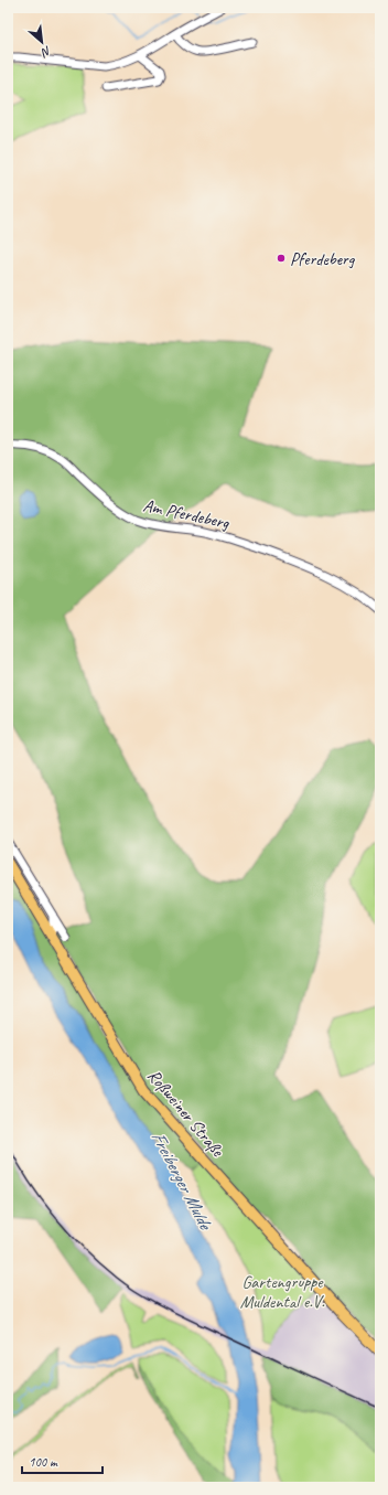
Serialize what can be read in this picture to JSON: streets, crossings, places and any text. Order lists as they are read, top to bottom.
{
  "streets": {
    "main road": ["Roßweiner Straße"],
    "street": ["Am Pferdeberg"]
  },
  "water": ["Freiberger Mulde"],
  "parks": ["Gartengruppe Muldental e.V."],
  "places": ["Pferdeberg"],
  "scale_bar": "100 m",
  "north": "bottom right"
}
